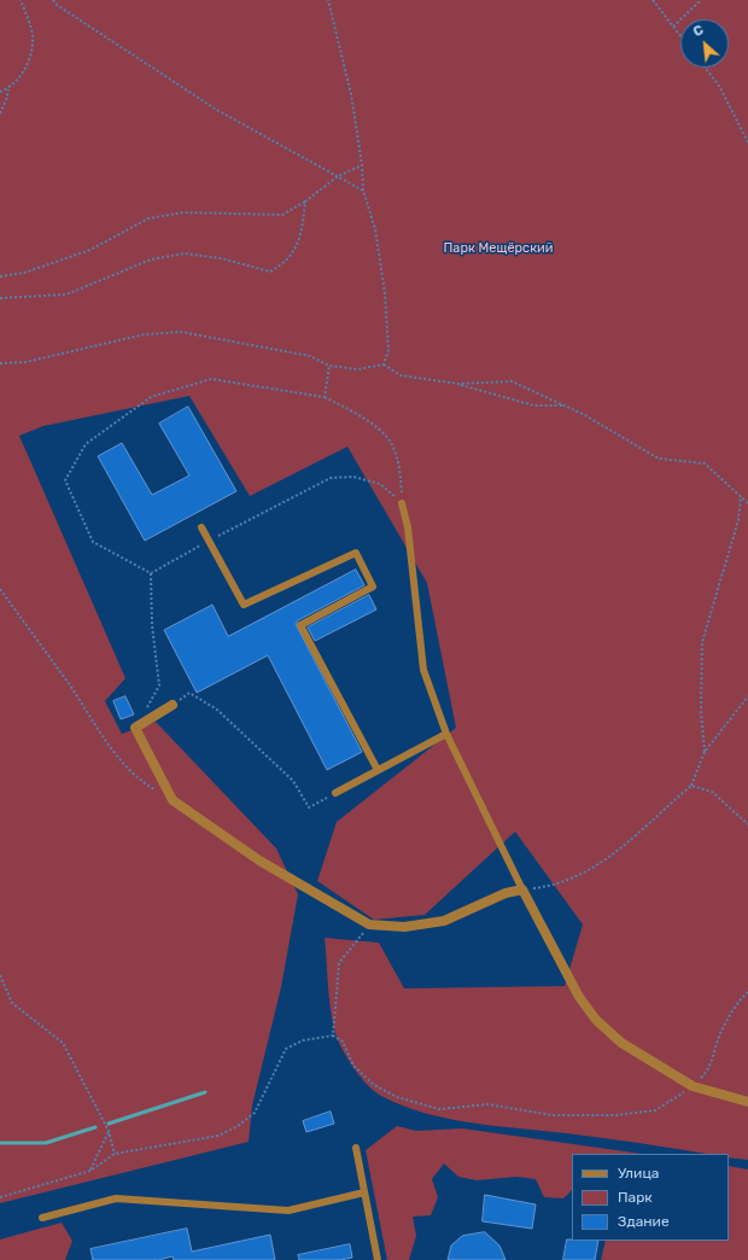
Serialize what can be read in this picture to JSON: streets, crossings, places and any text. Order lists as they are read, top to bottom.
{
  "parks": ["Парк Мещёрский"],
  "legend": ["Улица", "Парк", "Здание"],
  "north": "top left"
}
